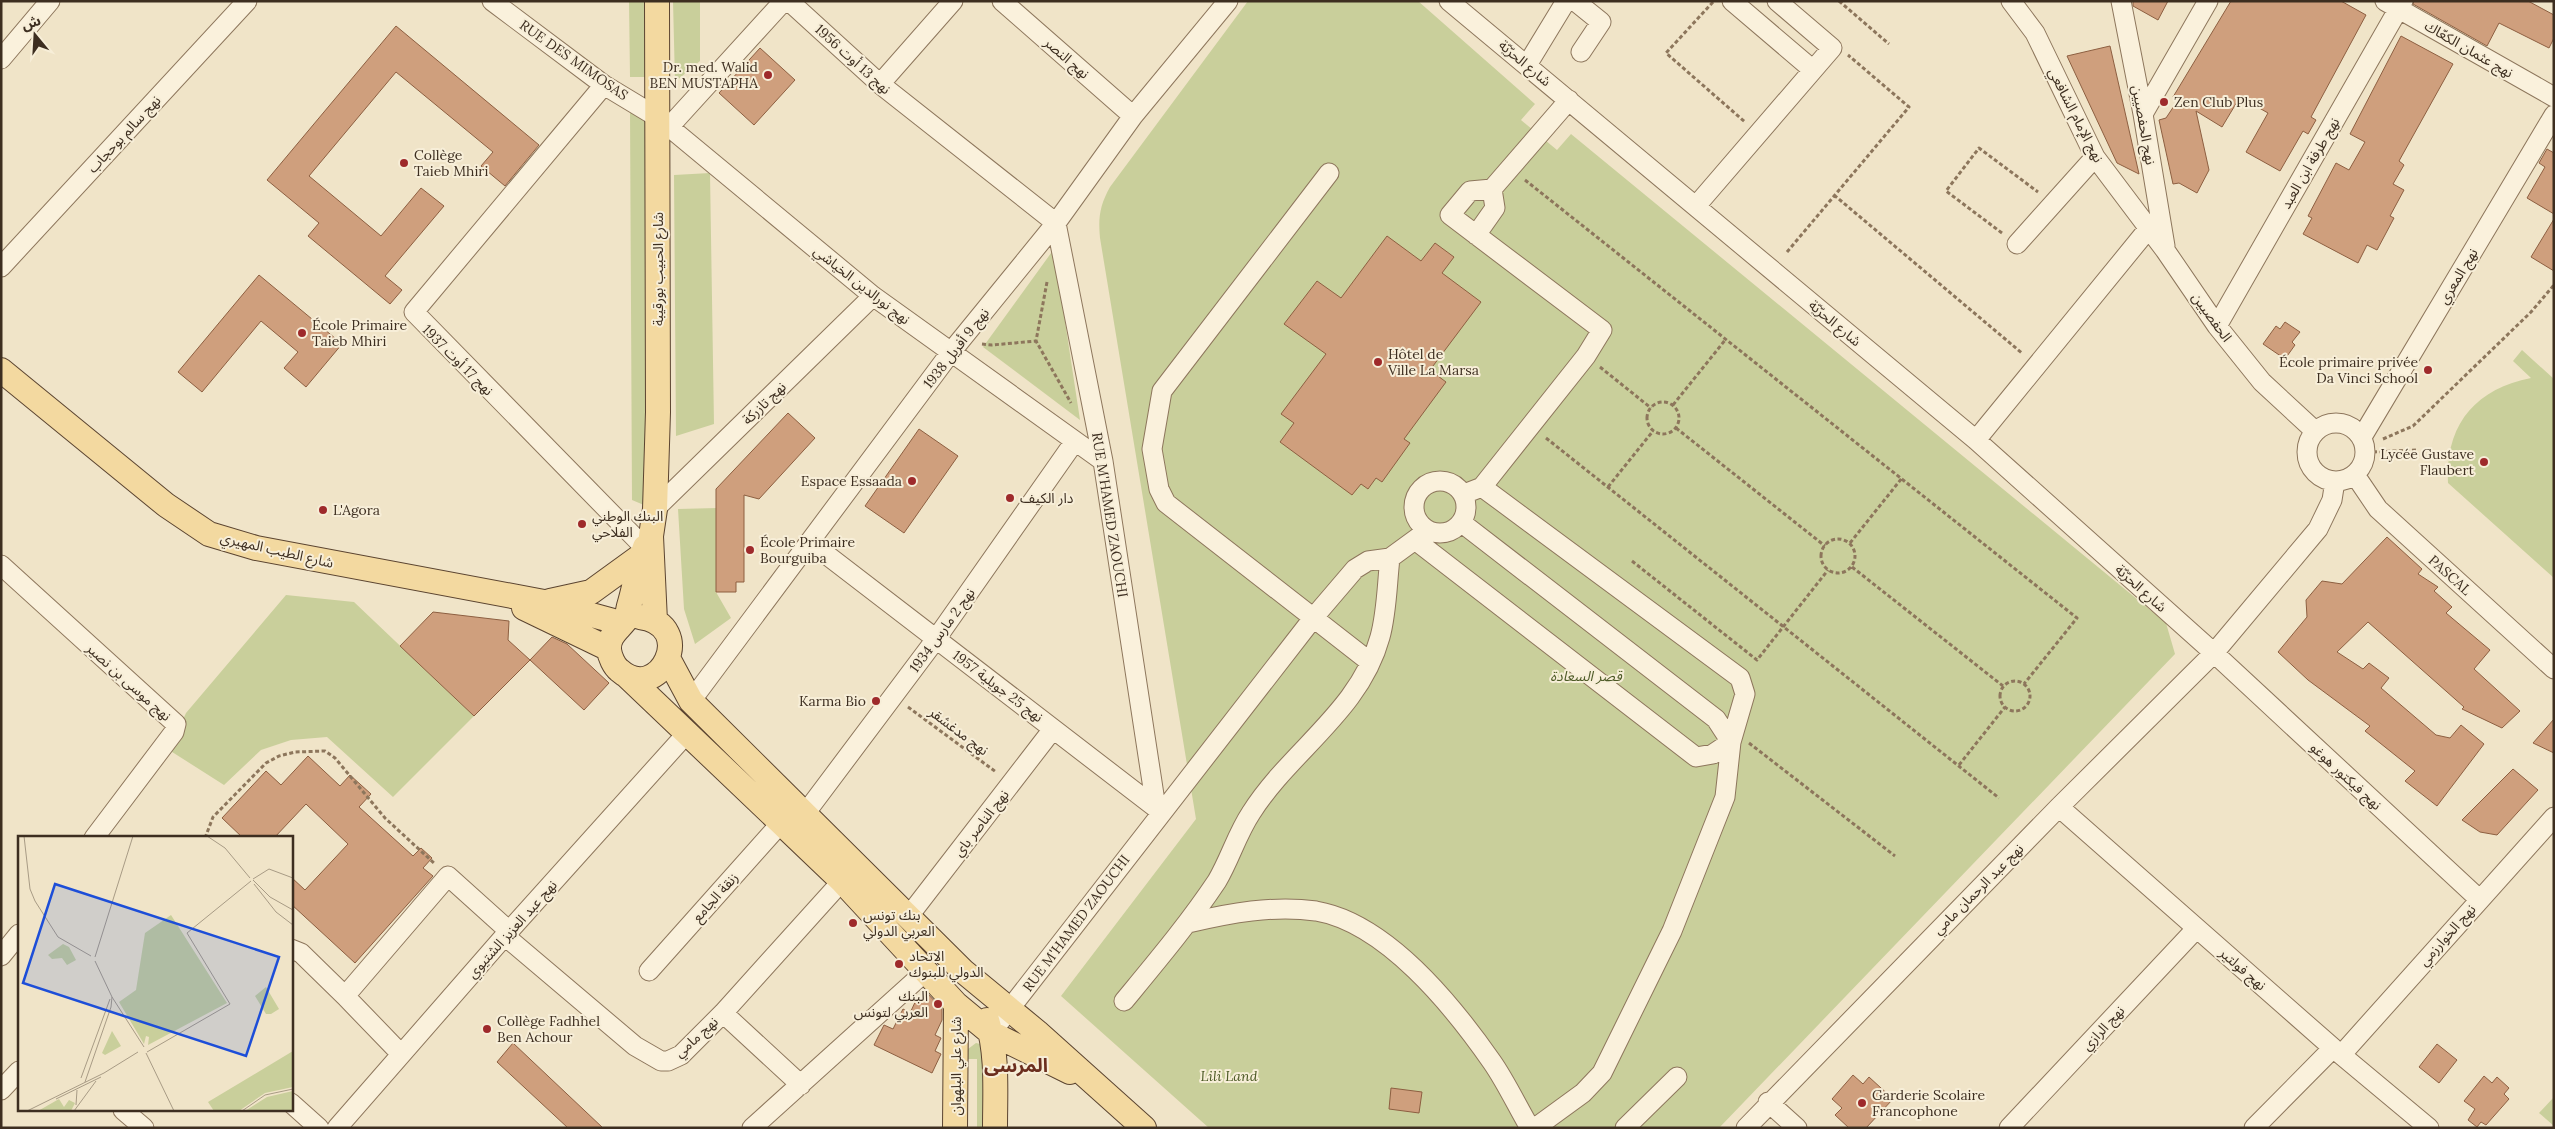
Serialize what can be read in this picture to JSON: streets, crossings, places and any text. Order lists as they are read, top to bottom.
{
  "streets": {
    "main road": ["شارع الحبيب بورقيبة", "شارع الطيب المهيري", "شارع علي البلهوان"],
    "street": [
      "نهج عثمان الكعّاك",
      "نهج النصر",
      "نهج 13 أوت 1956",
      "RUE DES MIMOSAS",
      "شارع الحرّيّة",
      "نهج الإمام الشافعي",
      "نهج الحفصيين",
      "نهج سالم بوحجاب",
      "نهج طرفة ابن العبد",
      "نهج المعري",
      "نهج نورالدين الخياشي",
      "الحفصيين",
      "نهج 9 أفريل 1938",
      "نهج 17 أوت 1937",
      "نهج تازركة",
      "RUE M'HAMED ZAOUCHI",
      "PASCAL",
      "نهج 2 مارس 1934",
      "نهج موسى بن نصير",
      "نهج 25 جويلية 1957",
      "نهج فيكتور هوغو",
      "نهج الناصر باي",
      "نهج عبد الرحمان مامي",
      "زنقة الجامع",
      "نهج عبد العزيز الشتيوي",
      "نهج الخوارزمي",
      "نهج فولتير",
      "نهج الرازي",
      "نهج مامي"
    ],
    "path": ["نهج مدغشقر"]
  },
  "crossings": [
    ["نهج عثمان الكعّاك", "نهج طرفة ابن العبد"],
    ["نهج النصر", "نهج 9 أفريل 1938"],
    ["نهج 13 أوت 1956", "RUE DES MIMOSAS"],
    ["نهج 13 أوت 1956", "شارع الحبيب بورقيبة"],
    ["نهج 13 أوت 1956", "نهج نورالدين الخياشي"],
    ["نهج 13 أوت 1956", "نهج 9 أفريل 1938"],
    ["نهج 13 أوت 1956", "RUE M'HAMED ZAOUCHI"],
    ["RUE DES MIMOSAS", "شارع الحبيب بورقيبة"],
    ["RUE DES MIMOSAS", "نهج نورالدين الخياشي"],
    ["RUE DES MIMOSAS", "نهج 17 أوت 1937"],
    ["شارع الحرّيّة", "نهج فيكتور هوغو"],
    ["شارع الحرّيّة", "نهج عبد الرحمان مامي"],
    ["نهج الإمام الشافعي", "نهج الحفصيين"],
    ["نهج الإمام الشافعي", "الحفصيين"],
    ["نهج الحفصيين", "الحفصيين"],
    ["نهج طرفة ابن العبد", "الحفصيين"],
    ["شارع الحبيب بورقيبة", "نهج نورالدين الخياشي"],
    ["شارع الحبيب بورقيبة", "نهج 17 أوت 1937"],
    ["شارع الحبيب بورقيبة", "نهج تازركة"],
    ["نهج المعري", "الحفصيين"],
    ["نهج المعري", "PASCAL"],
    ["نهج المعري", "نهج عبد الرحمان مامي"],
    ["نهج نورالدين الخياشي", "نهج 9 أفريل 1938"],
    ["نهج نورالدين الخياشي", "نهج تازركة"],
    ["نهج نورالدين الخياشي", "RUE M'HAMED ZAOUCHI"],
    ["نهج نورالدين الخياشي", "نهج 2 مارس 1934"],
    ["الحفصيين", "PASCAL"],
    ["الحفصيين", "نهج عبد الرحمان مامي"],
    ["نهج 9 أفريل 1938", "RUE M'HAMED ZAOUCHI"],
    ["نهج 9 أفريل 1938", "نهج 25 جويلية 1957"],
    ["RUE M'HAMED ZAOUCHI", "نهج 25 جويلية 1957"],
    ["PASCAL", "نهج عبد الرحمان مامي"],
    ["نهج 2 مارس 1934", "نهج 25 جويلية 1957"],
    ["نهج 2 مارس 1934", "نهج مدغشقر"],
    ["نهج 25 جويلية 1957", "نهج الناصر باي"],
    ["نهج مدغشقر", "نهج الناصر باي"],
    ["نهج فيكتور هوغو", "نهج عبد الرحمان مامي"],
    ["نهج فيكتور هوغو", "نهج الخوارزمي"],
    ["نهج عبد الرحمان مامي", "نهج فولتير"],
    ["نهج عبد العزيز الشتيوي", "نهج مامي"],
    ["نهج الخوارزمي", "نهج فولتير"],
    ["نهج فولتير", "نهج الرازي"]
  ],
  "districts": ["المرسى"],
  "parks": ["قصر السعادة", "Lili Land"],
  "places": [
    "Dr. med. Walid BEN MUSTAPHA",
    "Zen Club Plus",
    "Collège Taieb Mhiri",
    "École Primaire Taieb Mhiri",
    "Hôtel de Ville La Marsa",
    "École primaire privée Da Vinci School",
    "Lycée Gustave Flaubert",
    "Espace Essaada",
    "دار الكيف",
    "L'Agora",
    "البنك الوطني الفلاحي",
    "École Primaire Bourguiba",
    "Karma Bio",
    "بنك تونس العربي الدولي",
    "الاتحاد الدولي للبنوك",
    "البنك العربي لتونس",
    "Collège Fadhhel Ben Achour",
    "Garderie Scolaire Francophone"
  ],
  "north": "top"
}
